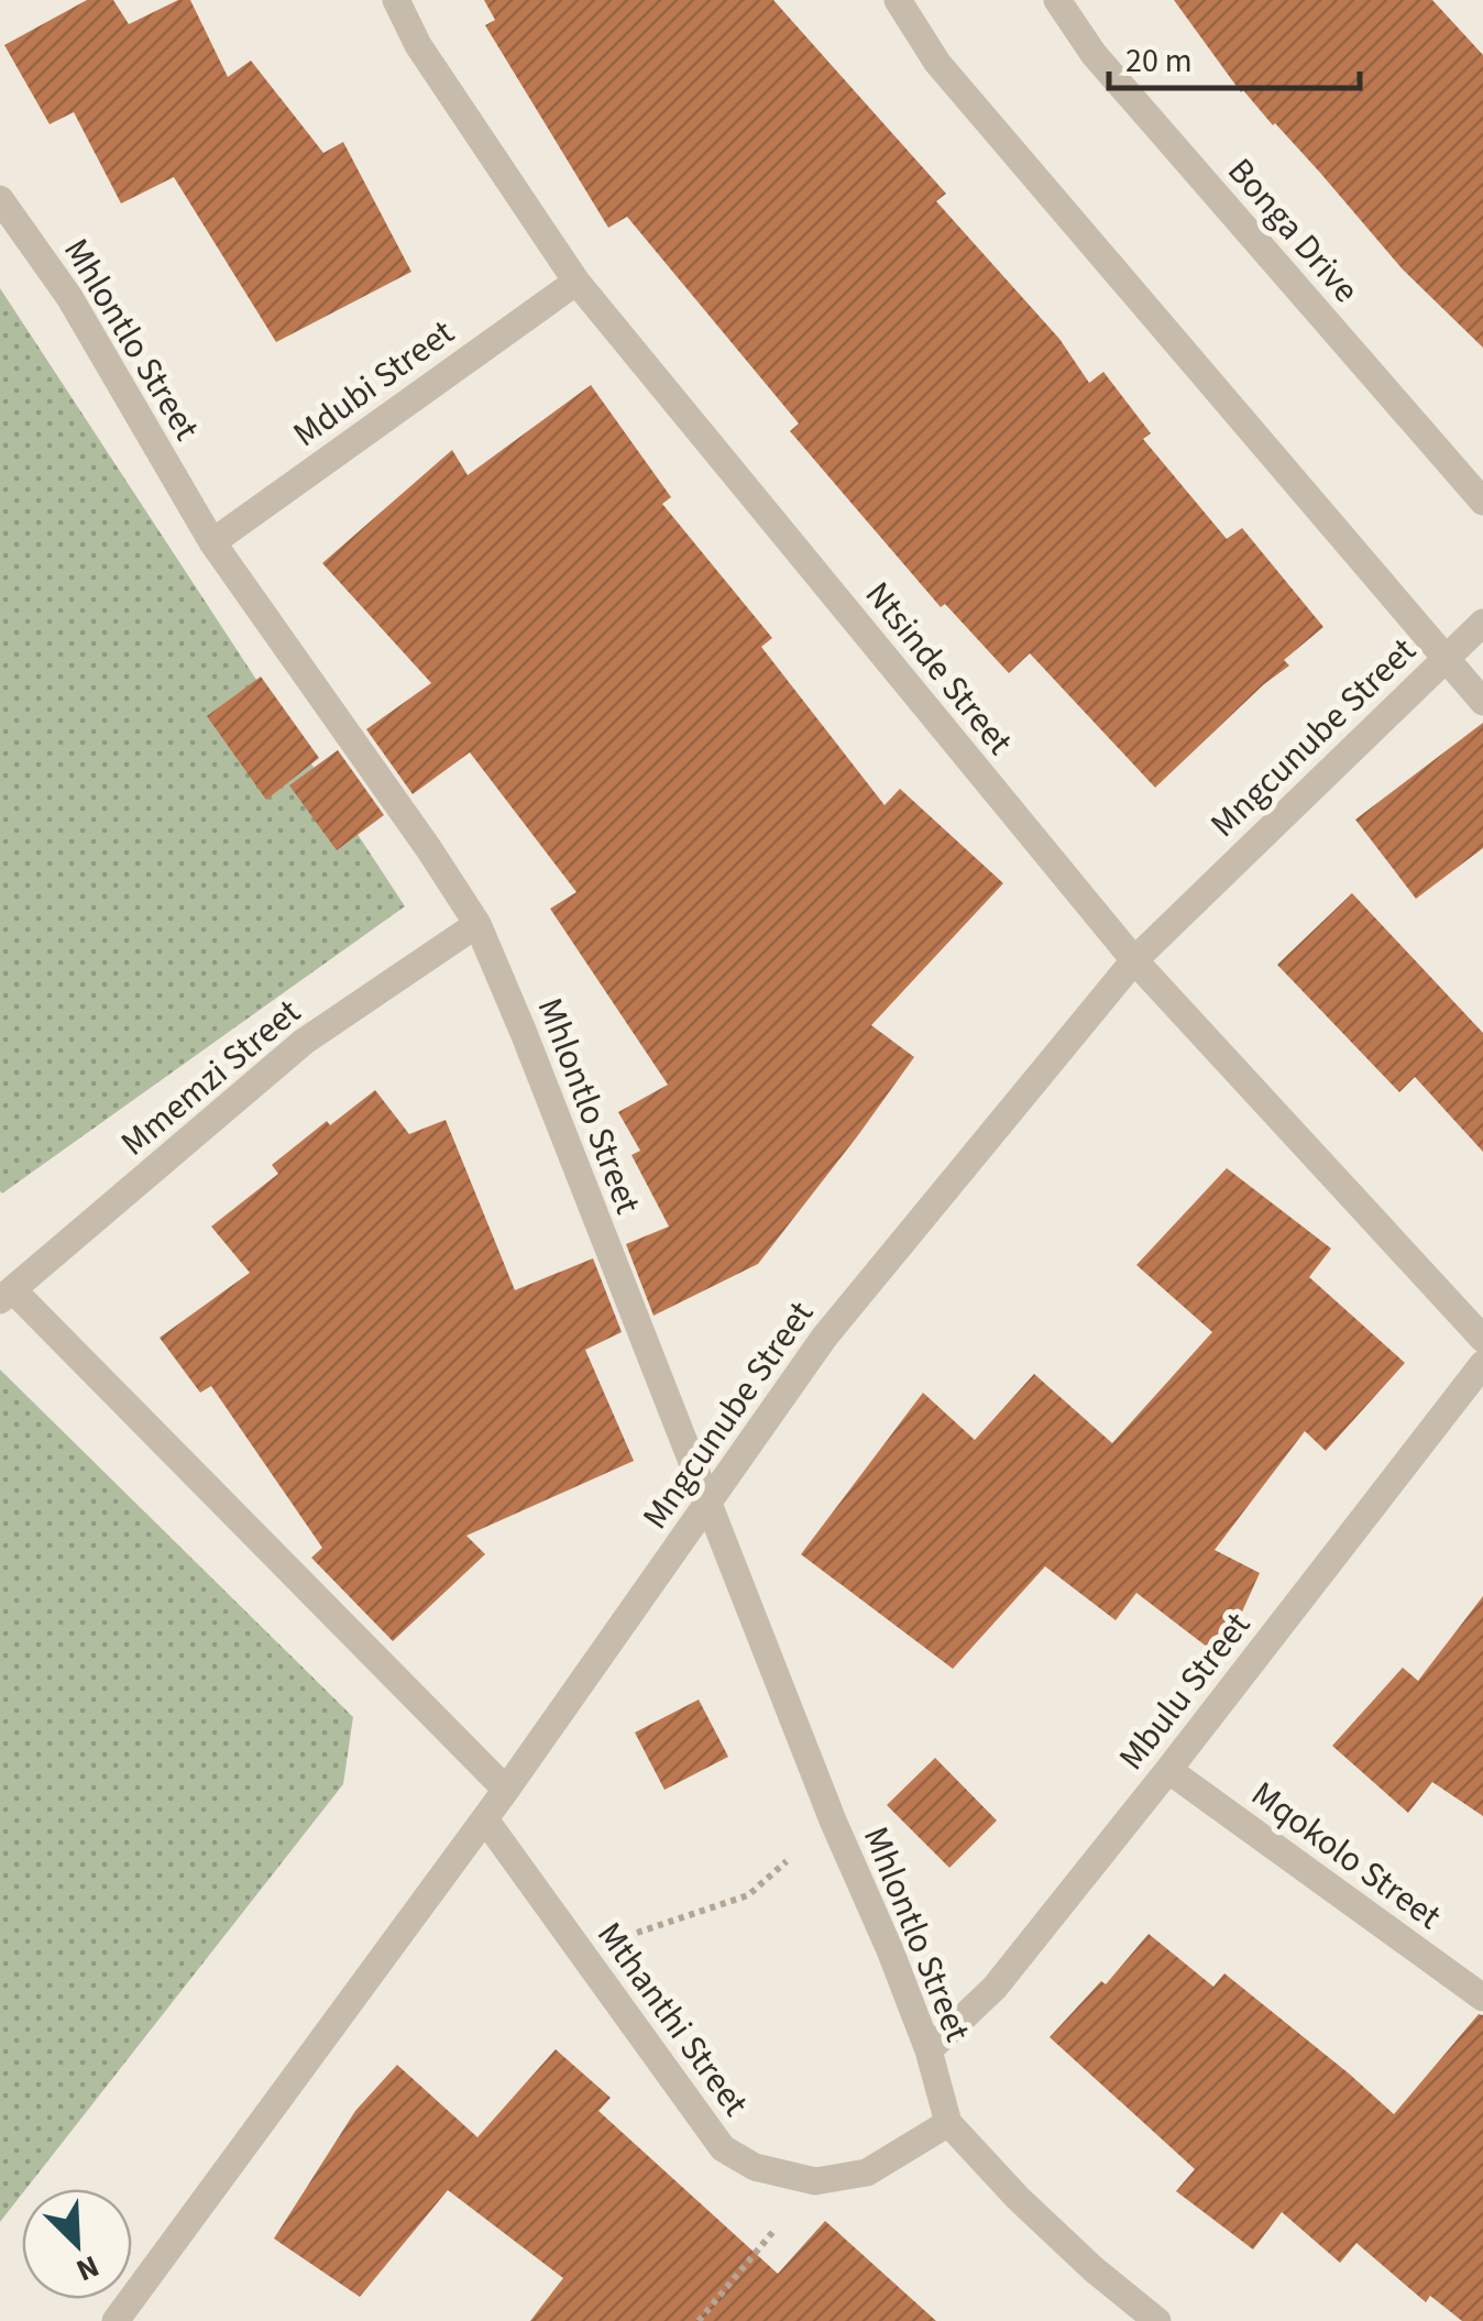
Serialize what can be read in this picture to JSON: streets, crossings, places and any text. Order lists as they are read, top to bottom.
{
  "streets": {
    "street": [
      "Bonga Drive",
      "Mhlontlo Street",
      "Mdubi Street",
      "Ntsinde Street",
      "Mngcunube Street",
      "Mmemzi Street",
      "Mbulu Street",
      "Mqokolo Street",
      "Mthanthi Street"
    ]
  },
  "crossings": [
    ["Mhlontlo Street", "Mdubi Street"],
    ["Mhlontlo Street", "Mngcunube Street"],
    ["Mhlontlo Street", "Mmemzi Street"],
    ["Mhlontlo Street", "Mbulu Street"],
    ["Mhlontlo Street", "Mthanthi Street"],
    ["Mdubi Street", "Ntsinde Street"],
    ["Ntsinde Street", "Mngcunube Street"],
    ["Mngcunube Street", "Mthanthi Street"],
    ["Mbulu Street", "Mqokolo Street"]
  ],
  "scale_bar": "20 m",
  "north": "bottom right"
}
